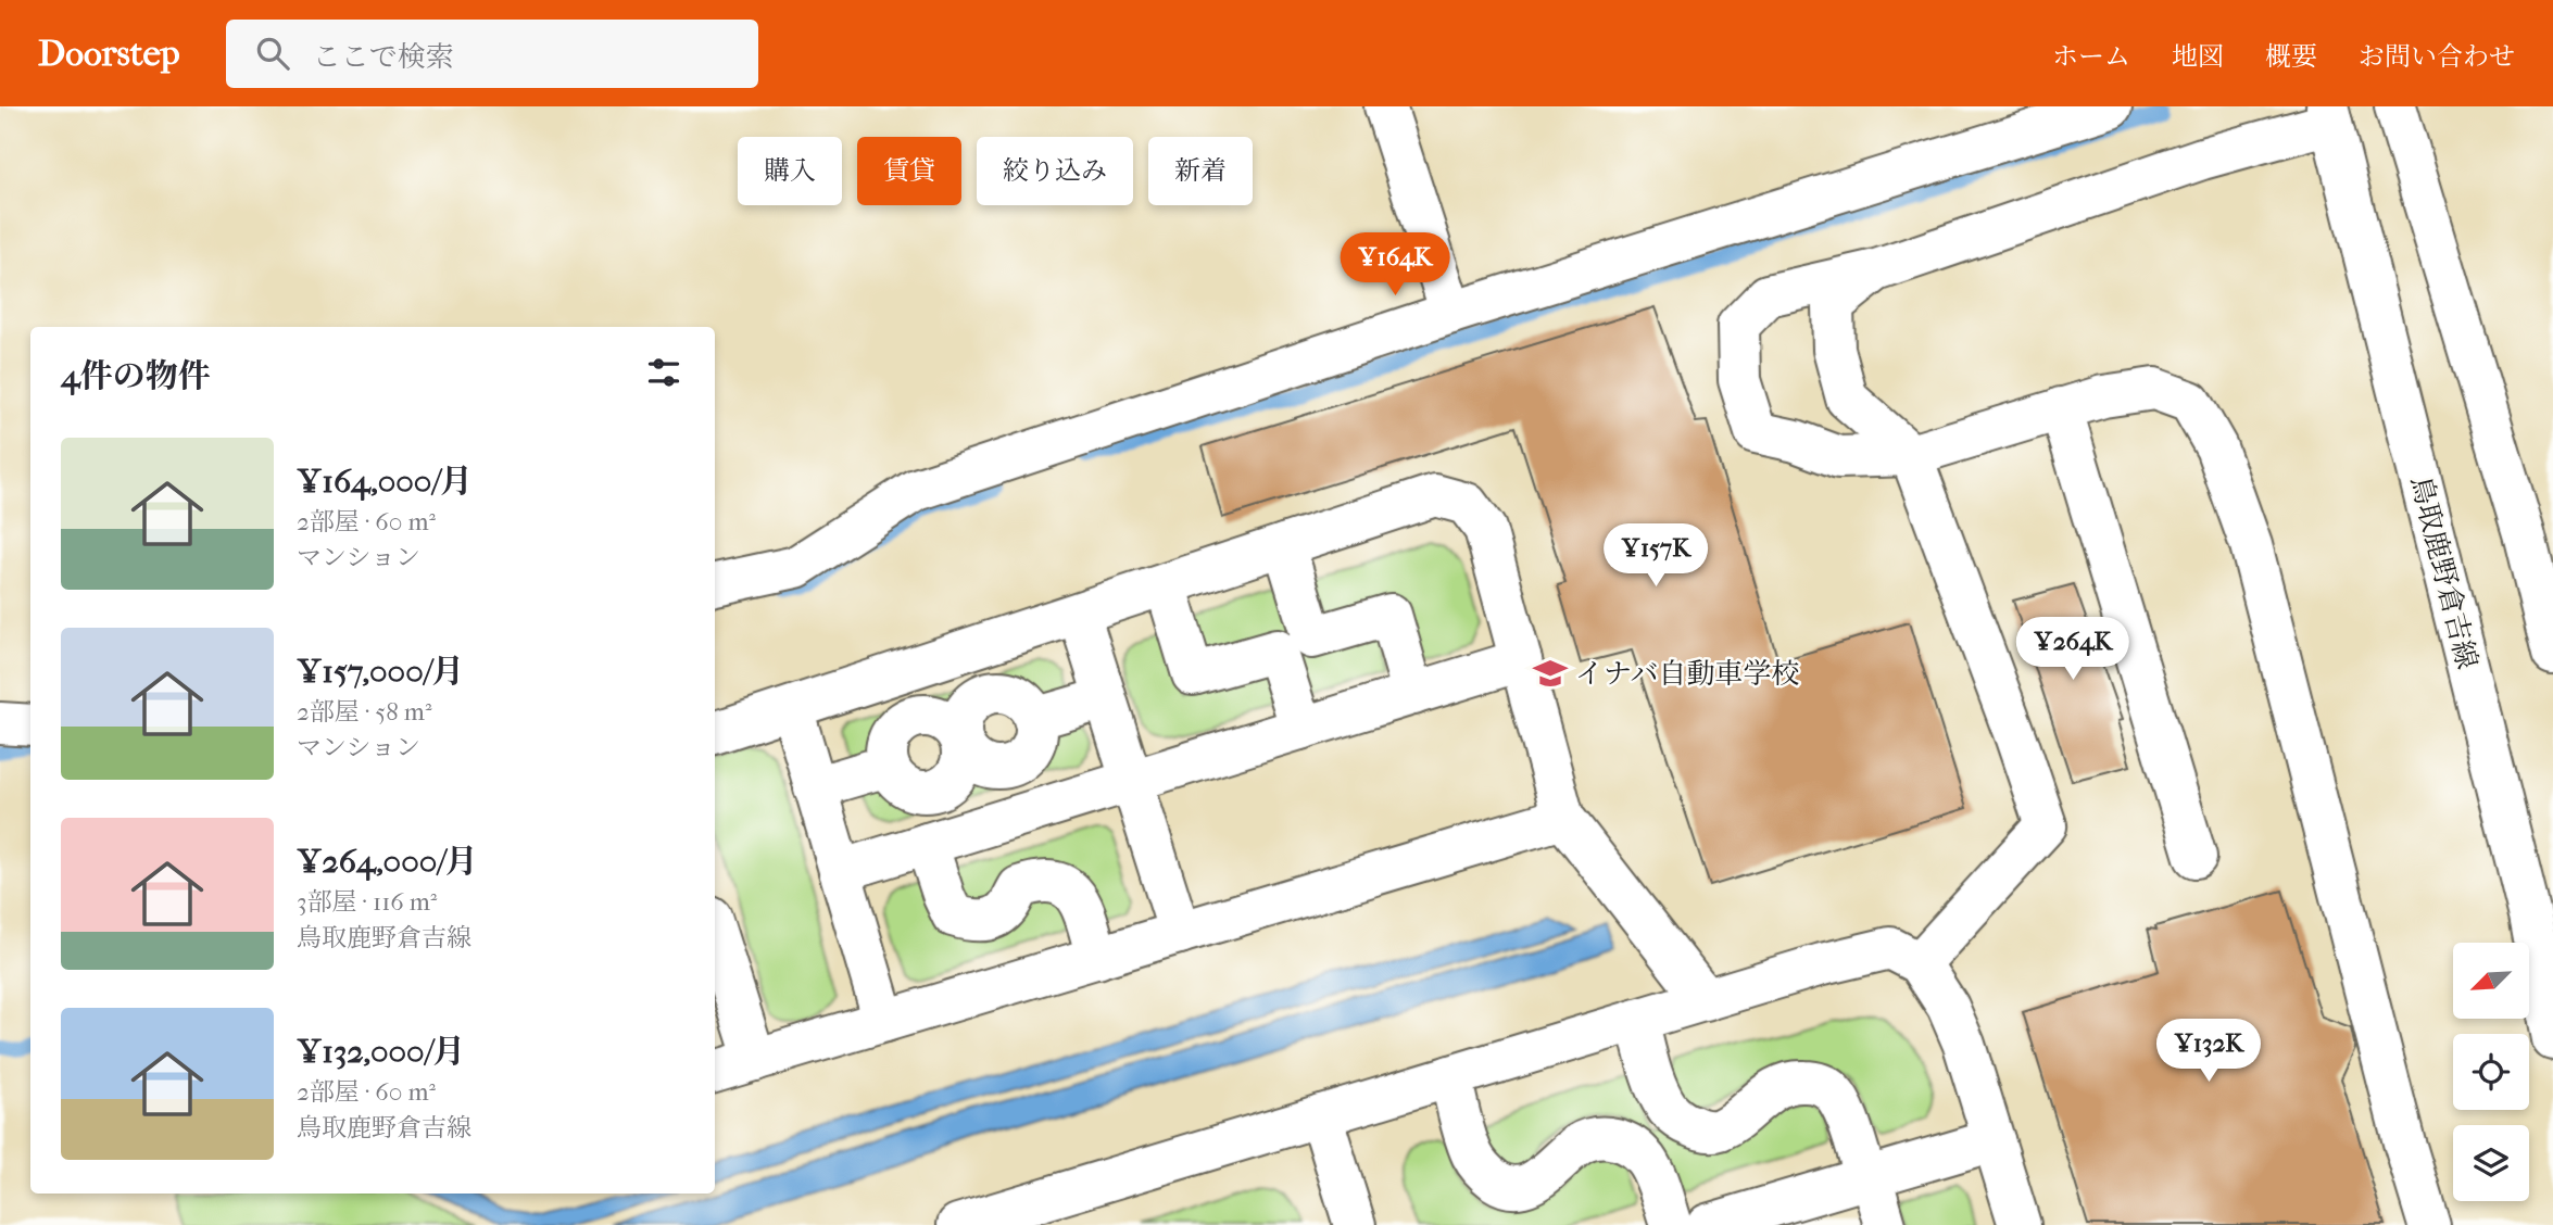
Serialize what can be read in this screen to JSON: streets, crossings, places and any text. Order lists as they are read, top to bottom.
{
  "streets": {
    "street": ["鳥取鹿野倉吉線"]
  },
  "places": {
    "school or university": ["イナバ自動車学校"]
  },
  "north": "bottom left",
  "page": {
    "header": "Doorstep",
    "search": "ここで検索",
    "nav": [
      "ホーム",
      "地図",
      "概要",
      "お問い合わせ"
    ],
    "chip": [
      "購入",
      "賃貸",
      "絞り込み",
      "新着"
    ],
    "price": [
      "¥164K",
      "¥157K",
      "¥264K",
      "¥132K"
    ],
    "heading": "4件の物件",
    "list": [
      {
        "name": "¥164,000/月",
        "note": "2部屋 · 60 m² · マンション"
      },
      {
        "name": "¥157,000/月",
        "note": "2部屋 · 58 m² · マンション"
      },
      {
        "name": "¥264,000/月",
        "note": "3部屋 · 116 m² · 鳥取鹿野倉吉線"
      },
      {
        "name": "¥132,000/月",
        "note": "2部屋 · 60 m² · 鳥取鹿野倉吉線"
      }
    ]
  }
}
